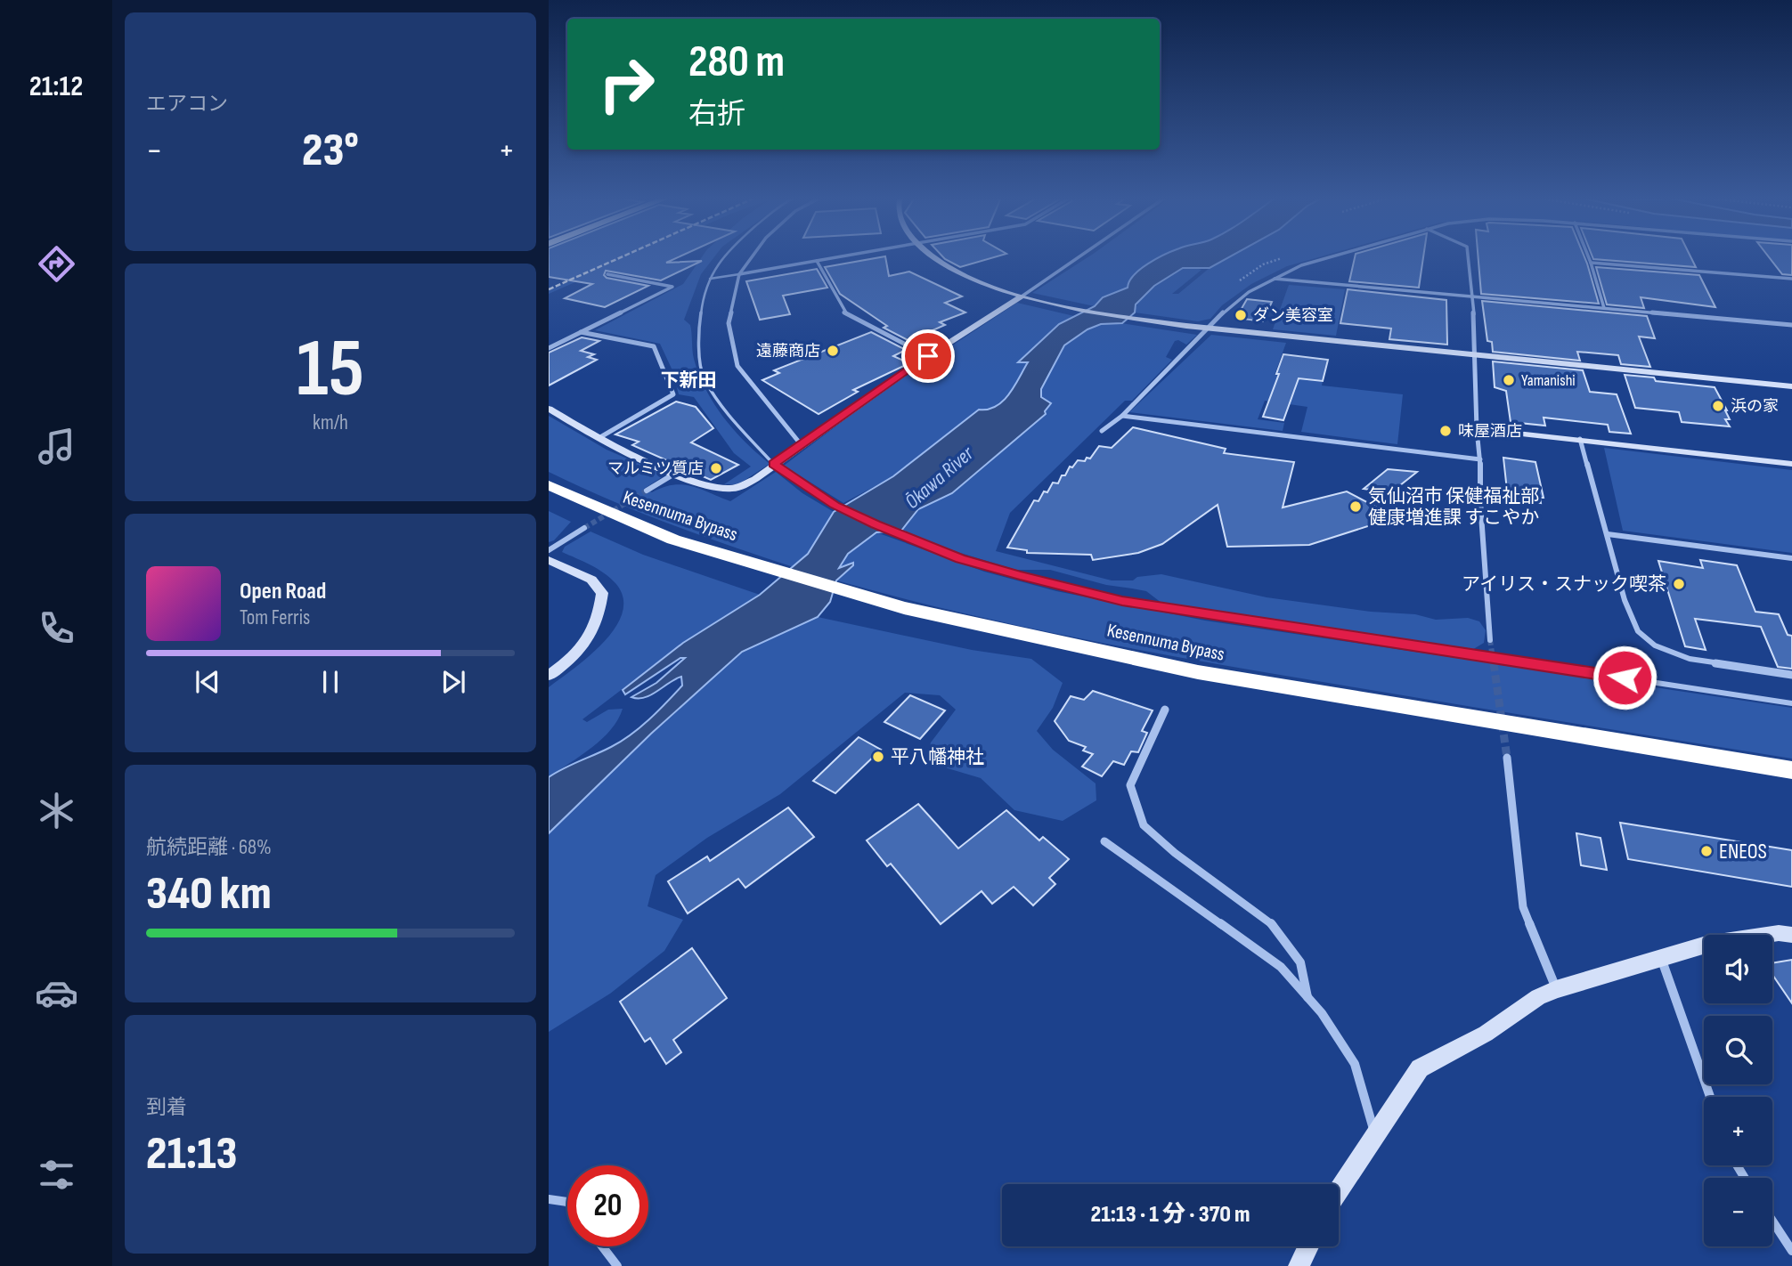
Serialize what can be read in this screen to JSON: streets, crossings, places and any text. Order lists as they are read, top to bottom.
{
  "streets": {
    "highway": ["Kesennuma Bypass"]
  },
  "districts": ["下新田"],
  "water": ["Ōkawa River"],
  "places": [
    "ダン美容室",
    "遠藤商店",
    "Yamanishi",
    "浜の家",
    "味屋酒店",
    "マルミツ質店",
    "気仙沼市 保健福祉部 健康増進課 すこやか",
    "アイリス・スナック喫茶",
    "平八幡神社",
    "ENEOS"
  ],
  "page": {
    "tabs": "21:12",
    "tile": [
      "エアコン",
      ["15", "km/h"],
      ["航続距離 · 68%", "340 km"],
      ["到着", "21:13"]
    ],
    "turn": ["280 m", "右折"],
    "heat": ["−", "23°", "+"],
    "song": ["Open Road", "Tom Ferris"],
    "map_buttons": ["+", "−"],
    "limit": "20",
    "trip": "21:13 · 1 分 · 370 m"
  }
}
